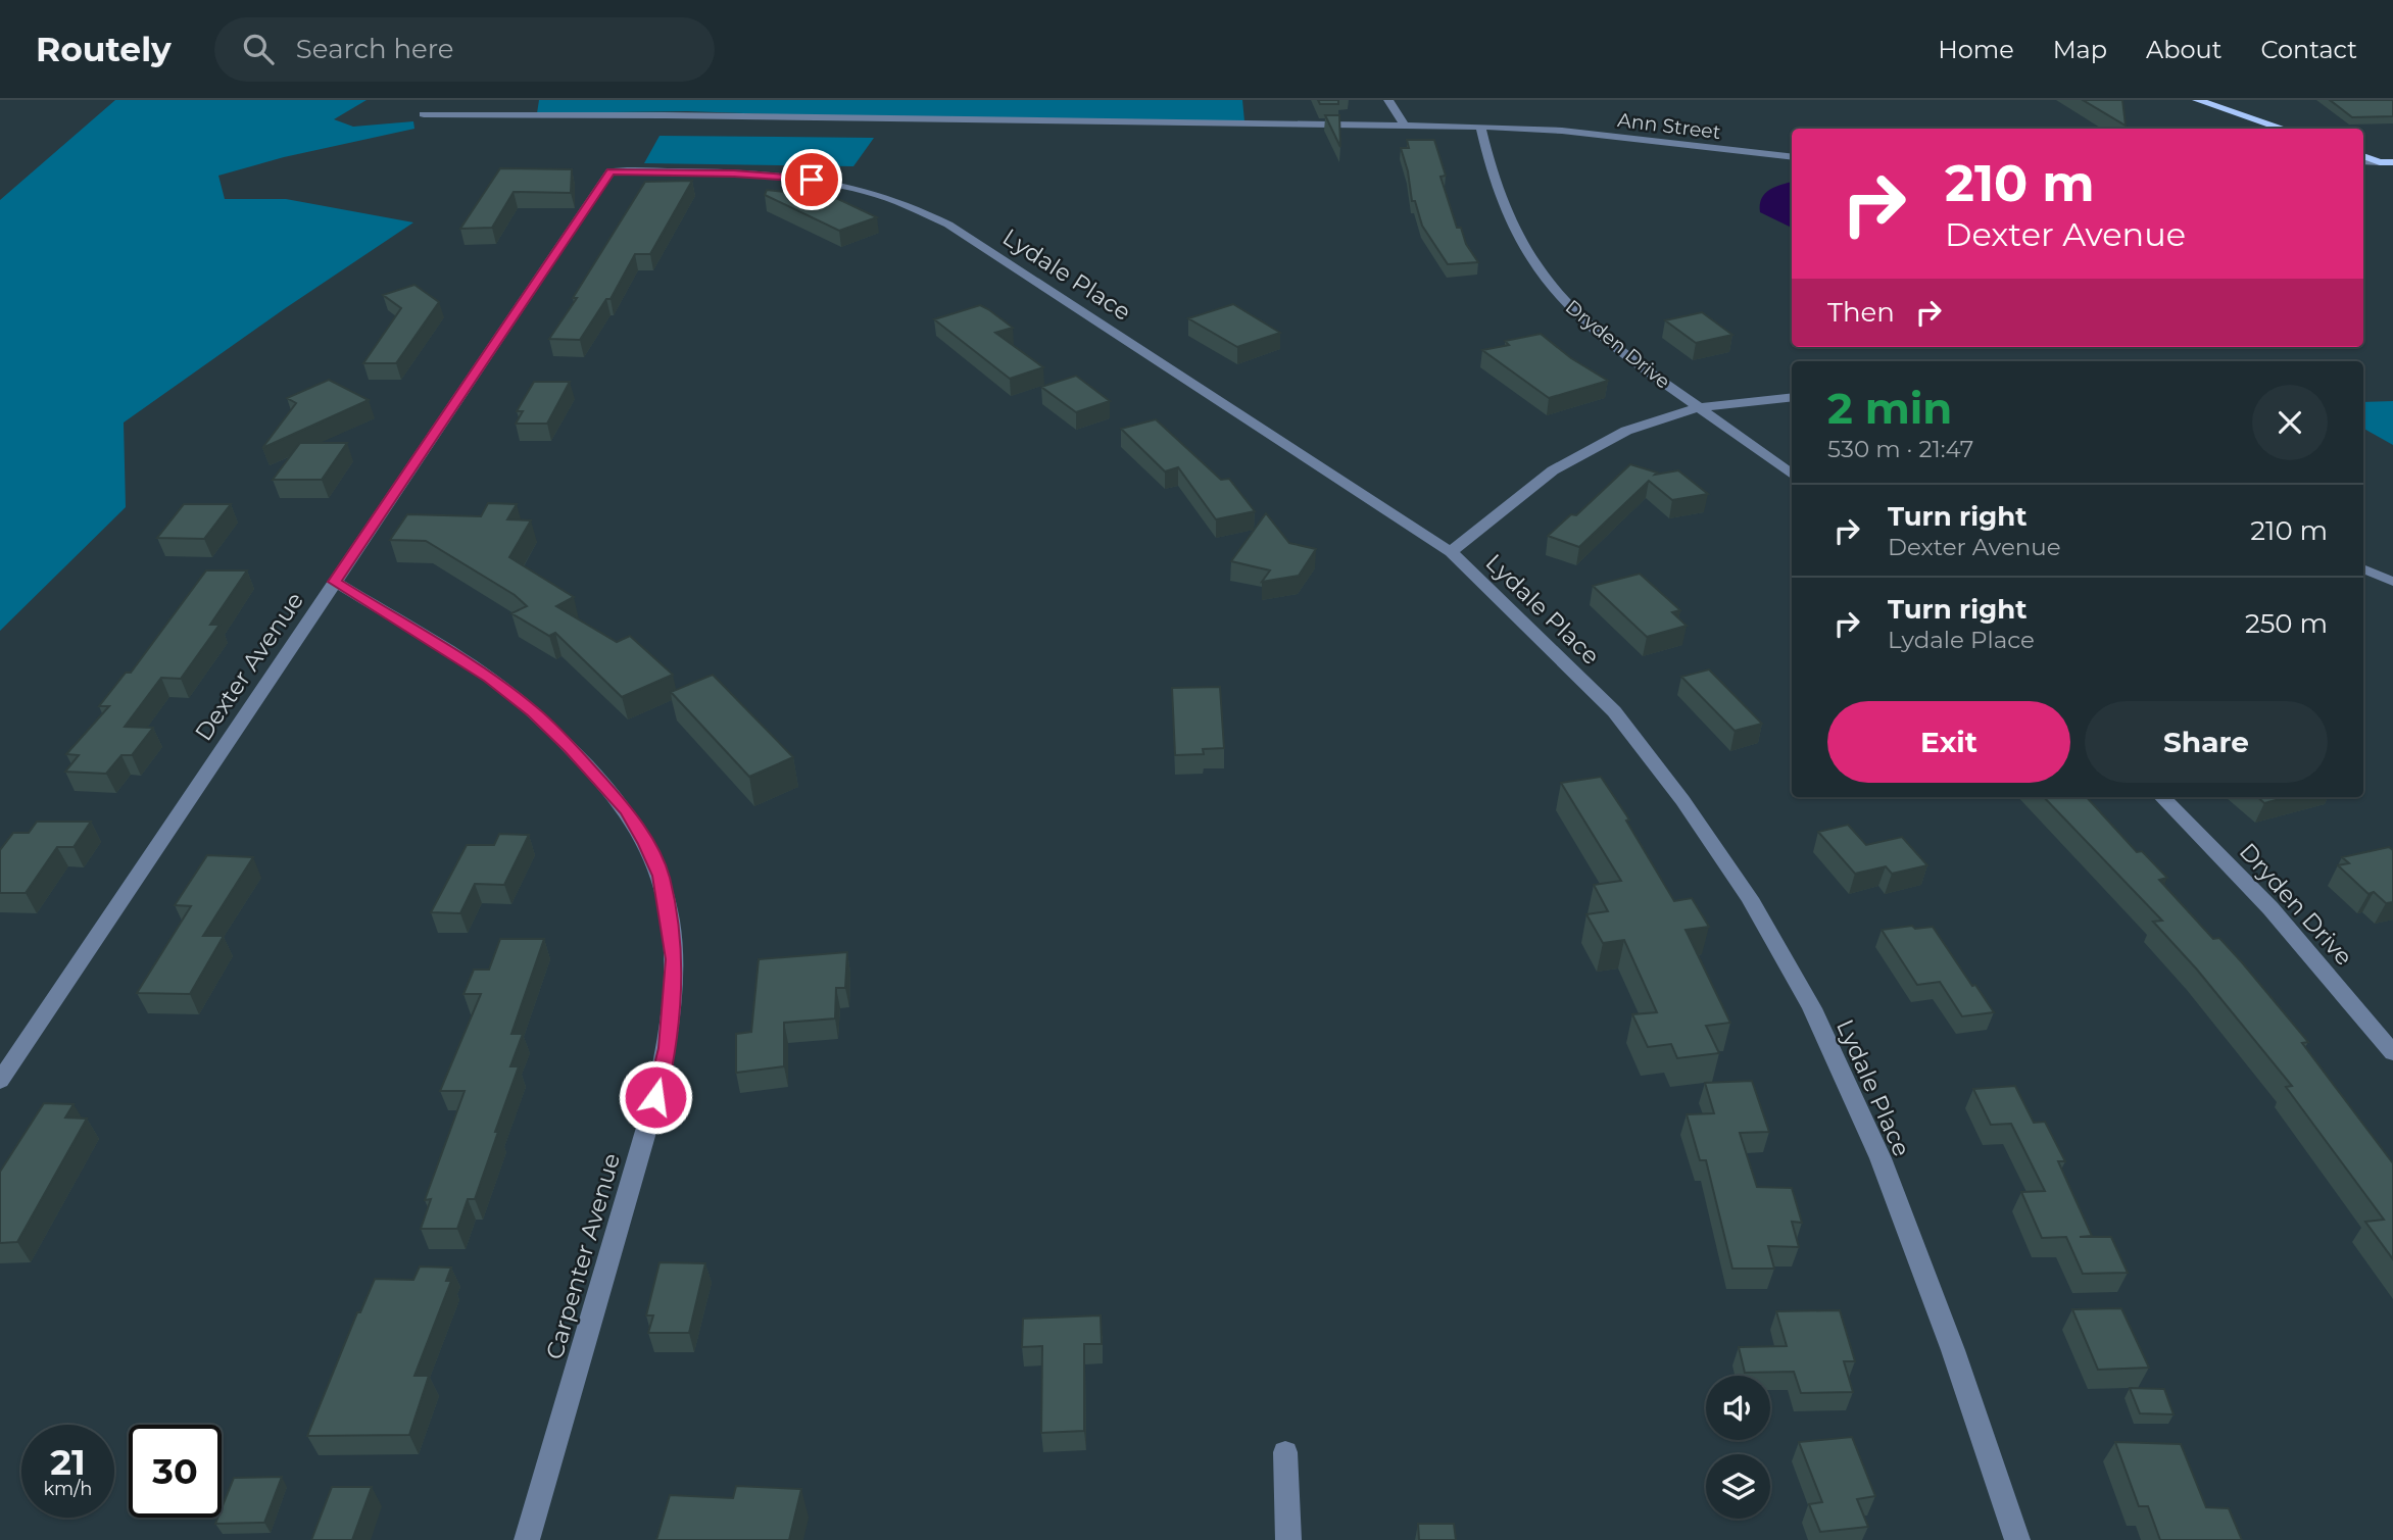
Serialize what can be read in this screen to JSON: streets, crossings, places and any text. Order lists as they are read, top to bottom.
{
  "streets": {
    "street": [
      "Ann Street",
      "Lydale Place",
      "Dryden Drive",
      "Dexter Avenue",
      "Carpenter Avenue"
    ]
  },
  "crossings": [
    ["Ann Street", "Dryden Drive"],
    ["Lydale Place", "Dexter Avenue"],
    ["Dexter Avenue", "Carpenter Avenue"]
  ],
  "page": {
    "header": "Routely",
    "search": "Search here",
    "nav": [
      "Home",
      "Map",
      "About",
      "Contact"
    ],
    "turn": ["210 m", "Dexter Avenue"],
    "then": "Then",
    "heading": ["2 min", "530 m · 21:47"],
    "list": [
      {
        "name": "Turn right",
        "note": "Dexter Avenue",
        "value": "210 m"
      },
      {
        "name": "Turn right",
        "note": "Lydale Place",
        "value": "250 m"
      }
    ],
    "buttons": ["Exit", "Share"],
    "speed": "21 km/h",
    "limit": "30"
  }
}
